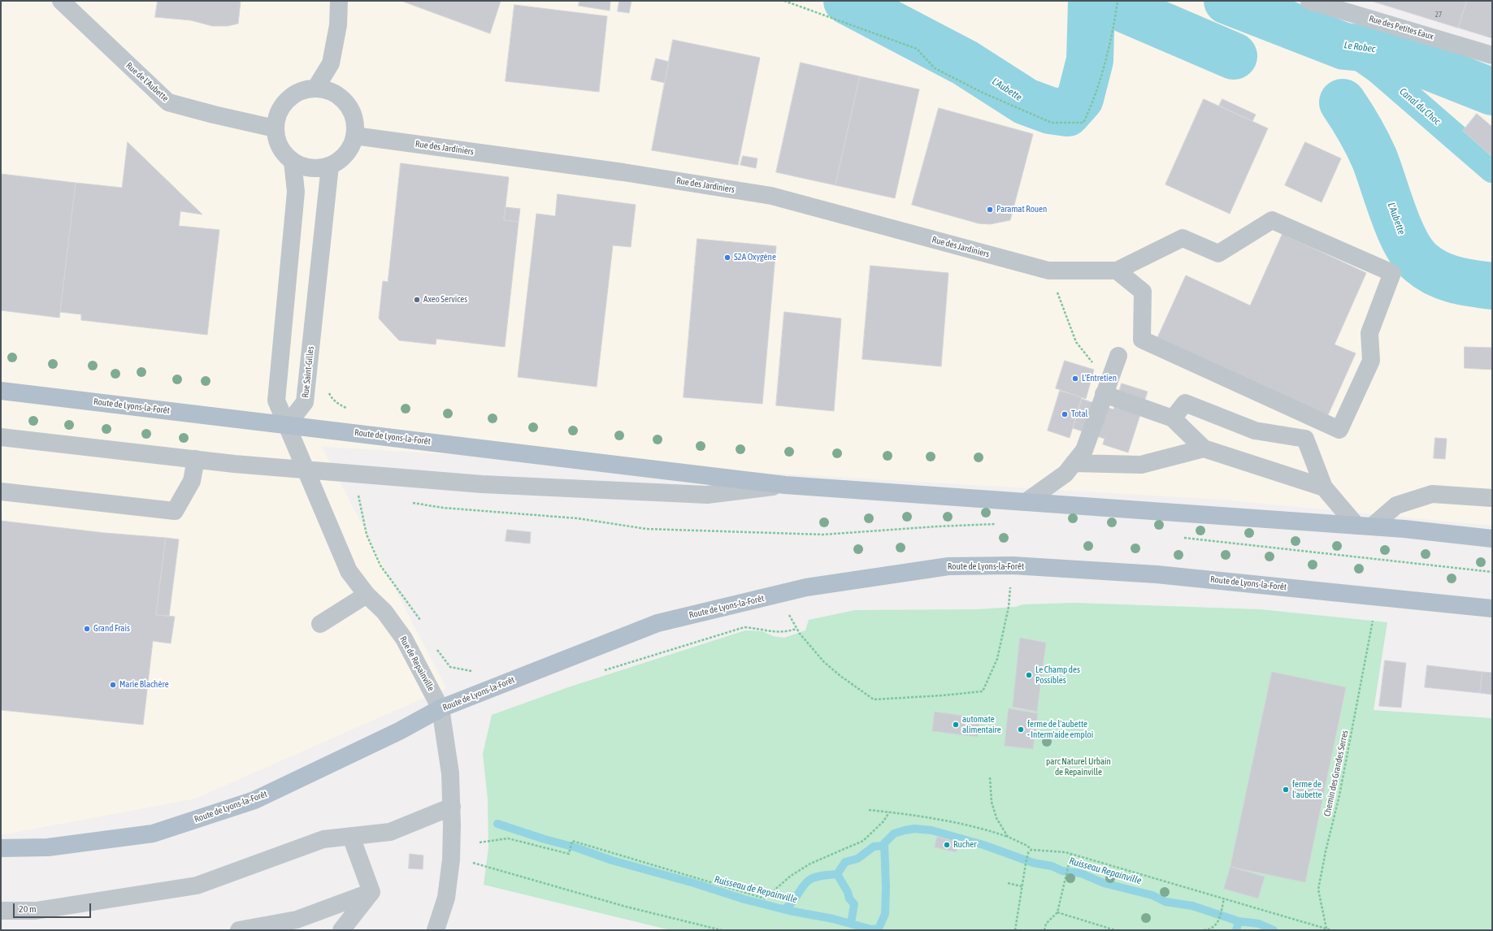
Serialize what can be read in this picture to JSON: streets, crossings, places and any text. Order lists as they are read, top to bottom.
{
  "streets": {
    "main road": ["Route de Lyons-la-Forêt"],
    "street": [
      "Rue des Petites Eaux",
      "Rue de l'Aubette",
      "Rue des Jardiniers",
      "Rue Saint-Gilles",
      "Rue de Repainville"
    ],
    "path": ["Chemin des Grandes Serres"]
  },
  "crossings": [
    ["Rue de l'Aubette", "Rue des Jardiniers"],
    ["Rue de l'Aubette", "Rue Saint-Gilles"],
    ["Rue des Jardiniers", "Rue Saint-Gilles"],
    ["Rue Saint-Gilles", "Route de Lyons-la-Forêt"],
    ["Rue Saint-Gilles", "Rue de Repainville"],
    ["Route de Lyons-la-Forêt", "Rue de Repainville"]
  ],
  "water": [
    "Le Robec",
    "L'Aubette",
    "Canal du Choc",
    "Ruisseau Repainville",
    "Ruisseau de Repainville"
  ],
  "parks": ["parc Naturel Urbain de Repainville"],
  "places": [
    "Paramat Rouen",
    "S2A Oxygène",
    "Axeo Services",
    "L'Entretien",
    "Total",
    "Grand Frais",
    "Le Champ des Possibles",
    "Marie Blachère",
    "automate alimentaire",
    "ferme de l'aubette - Interm'aide emploi",
    "ferme de l'aubette",
    "Rucher"
  ],
  "house_numbers": ["27"],
  "scale_bar": "20 m"
}
